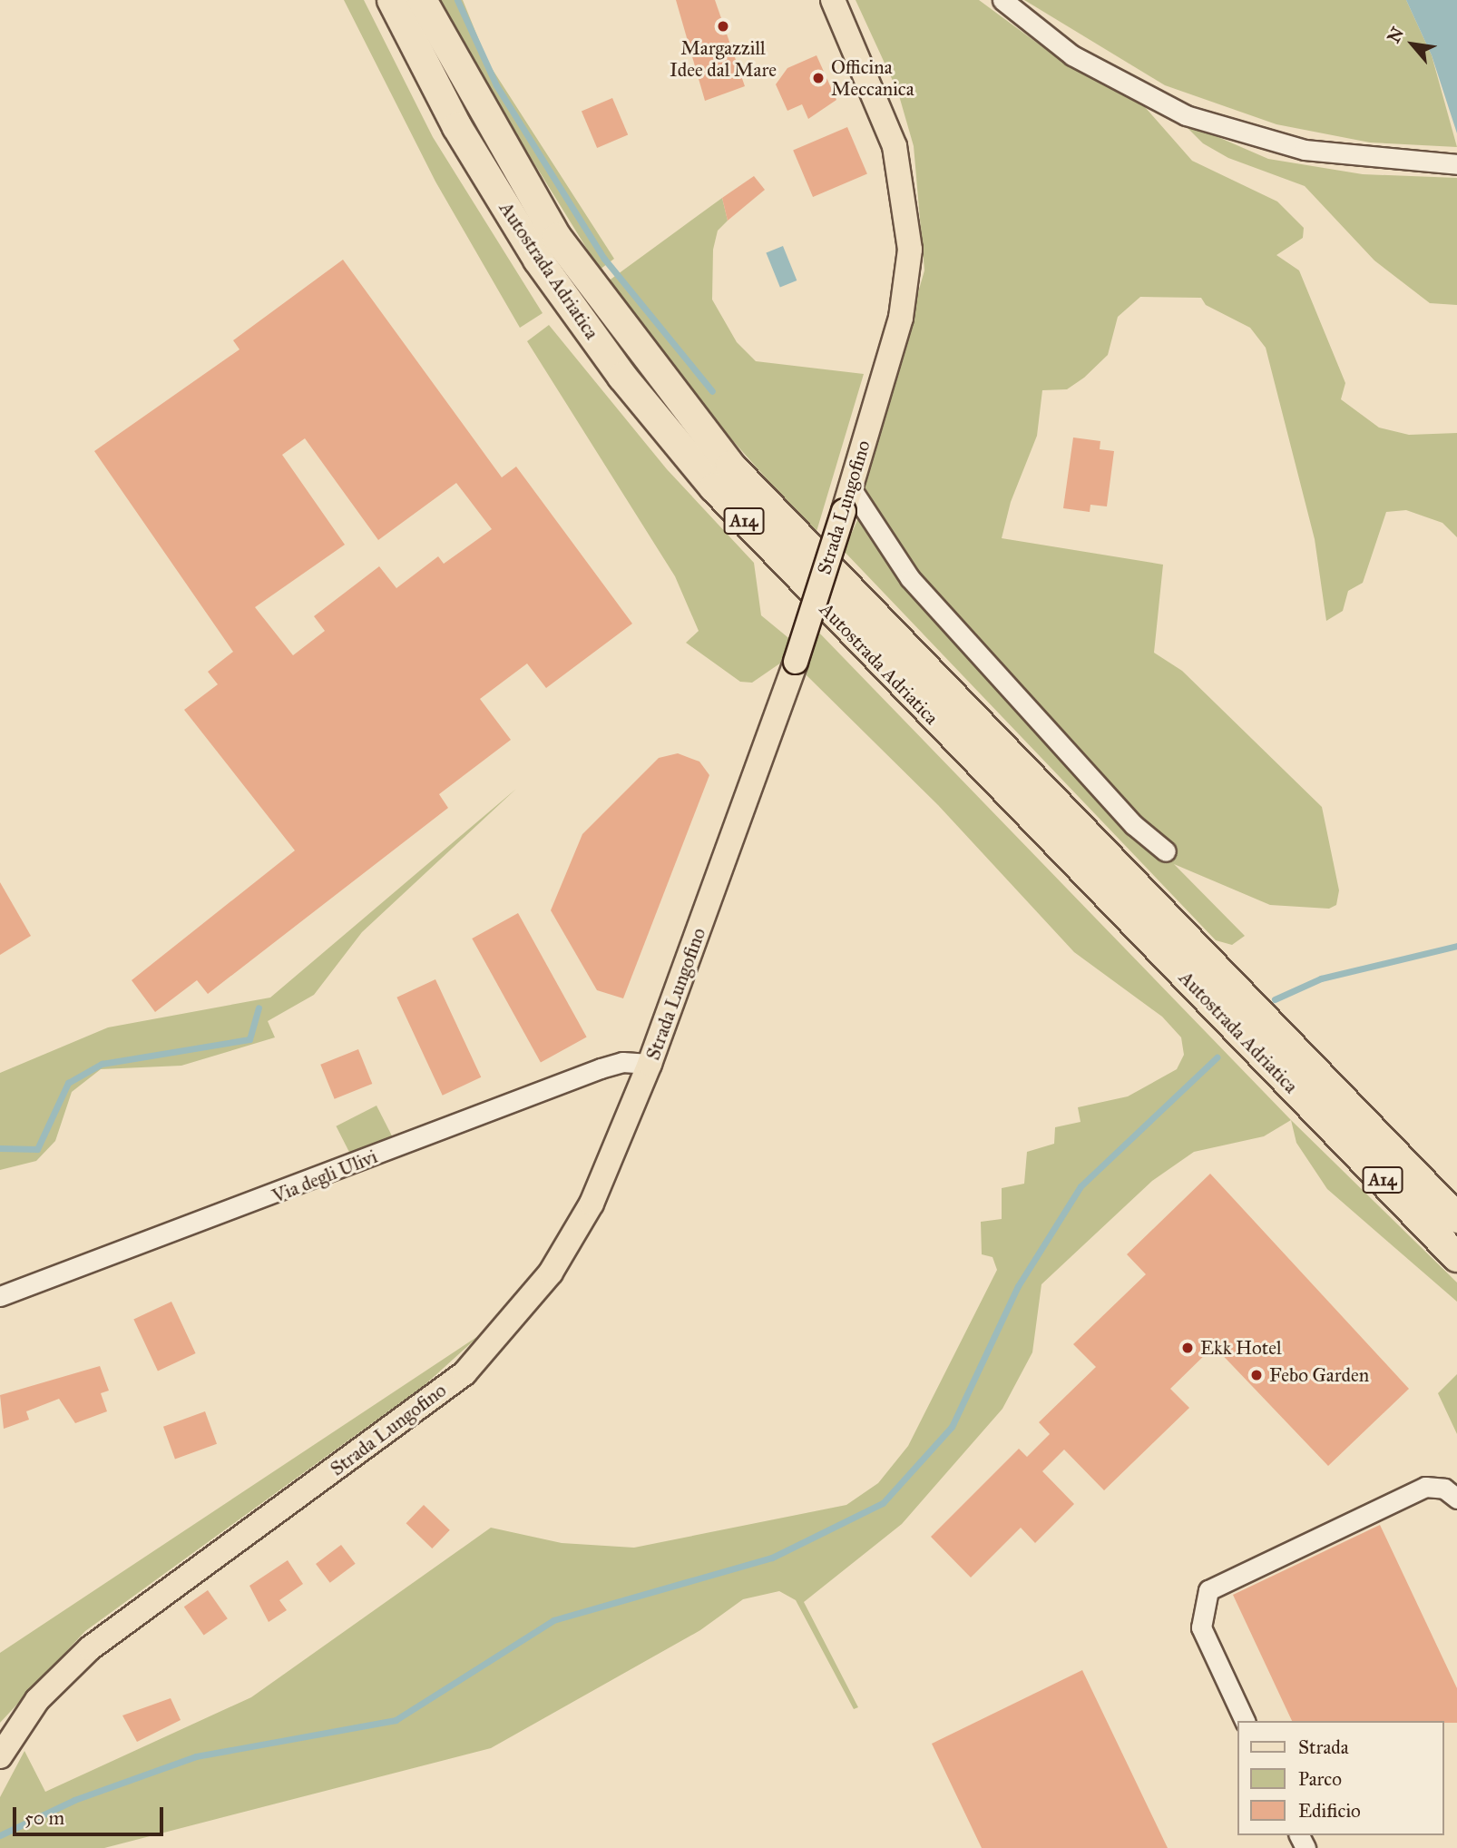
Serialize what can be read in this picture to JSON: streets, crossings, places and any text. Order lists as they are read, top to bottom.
{
  "streets": {
    "highway": ["Autostrada Adriatica", "A14"],
    "main road": ["Strada Lungofino"],
    "street": ["Via degli Ulivi"]
  },
  "crossings": [
    ["Strada Lungofino", "Via degli Ulivi"]
  ],
  "places": [
    "Margazzill Idee dal Mare",
    "Officina Meccanica",
    "Ekk Hotel",
    "Febo Garden"
  ],
  "legend": ["Strada", "Parco", "Edificio"],
  "scale_bar": "50 m",
  "north": "top left"
}
